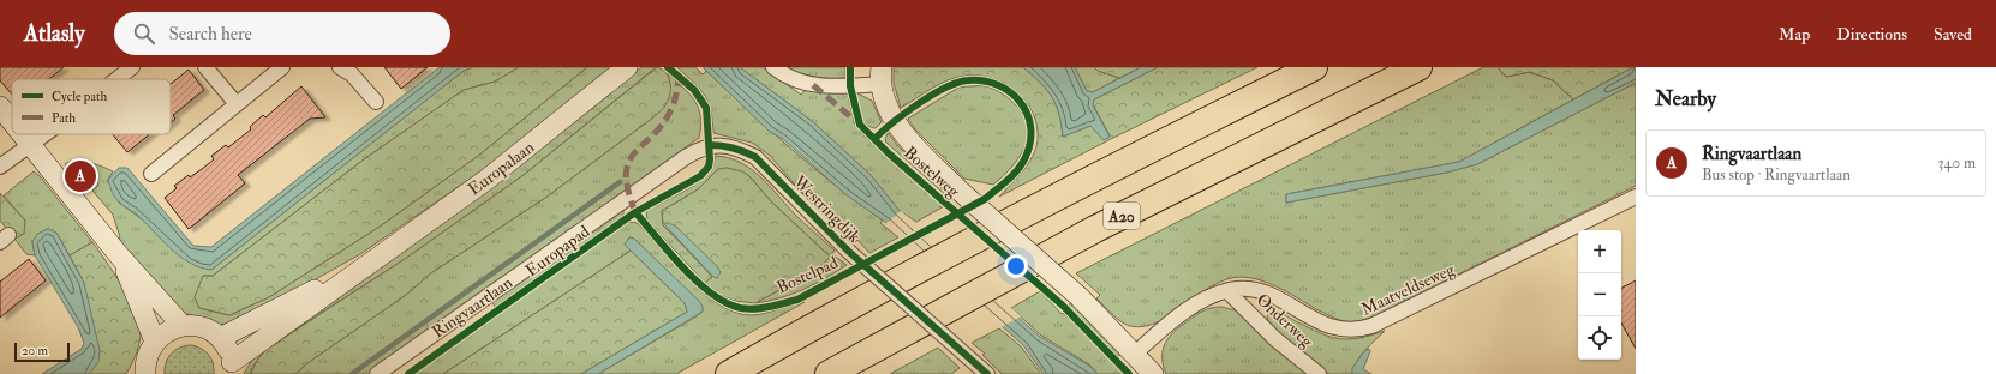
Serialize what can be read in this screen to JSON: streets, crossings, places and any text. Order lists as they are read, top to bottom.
{
  "streets": {
    "highway": ["A20"],
    "main road": ["Europalaan", "Bostelweg"],
    "street": [
      "Westringdijk",
      "Maatveldseweg",
      "Ringvaartlaan",
      "Onderweg"
    ],
    "cycle path": ["Europapad", "Bostelpad"]
  },
  "crossings": [
    ["Bostelweg", "Maatveldseweg"],
    ["Westringdijk", "Ringvaartlaan"],
    ["Maatveldseweg", "Onderweg"]
  ],
  "legend": ["Cycle path", "Path"],
  "scale_bar": "20 m",
  "page": {
    "header": "Atlasly",
    "search": "Search here",
    "nav": ["Map", "Directions", "Saved"],
    "heading": "Nearby",
    "list": [
      {
        "mark": "A",
        "name": "Ringvaartlaan",
        "note": "Bus stop · Ringvaartlaan",
        "value": "340 m"
      }
    ],
    "pins": "A",
    "map_buttons": ["+", "−"],
    "scale": "20 m"
  }
}
